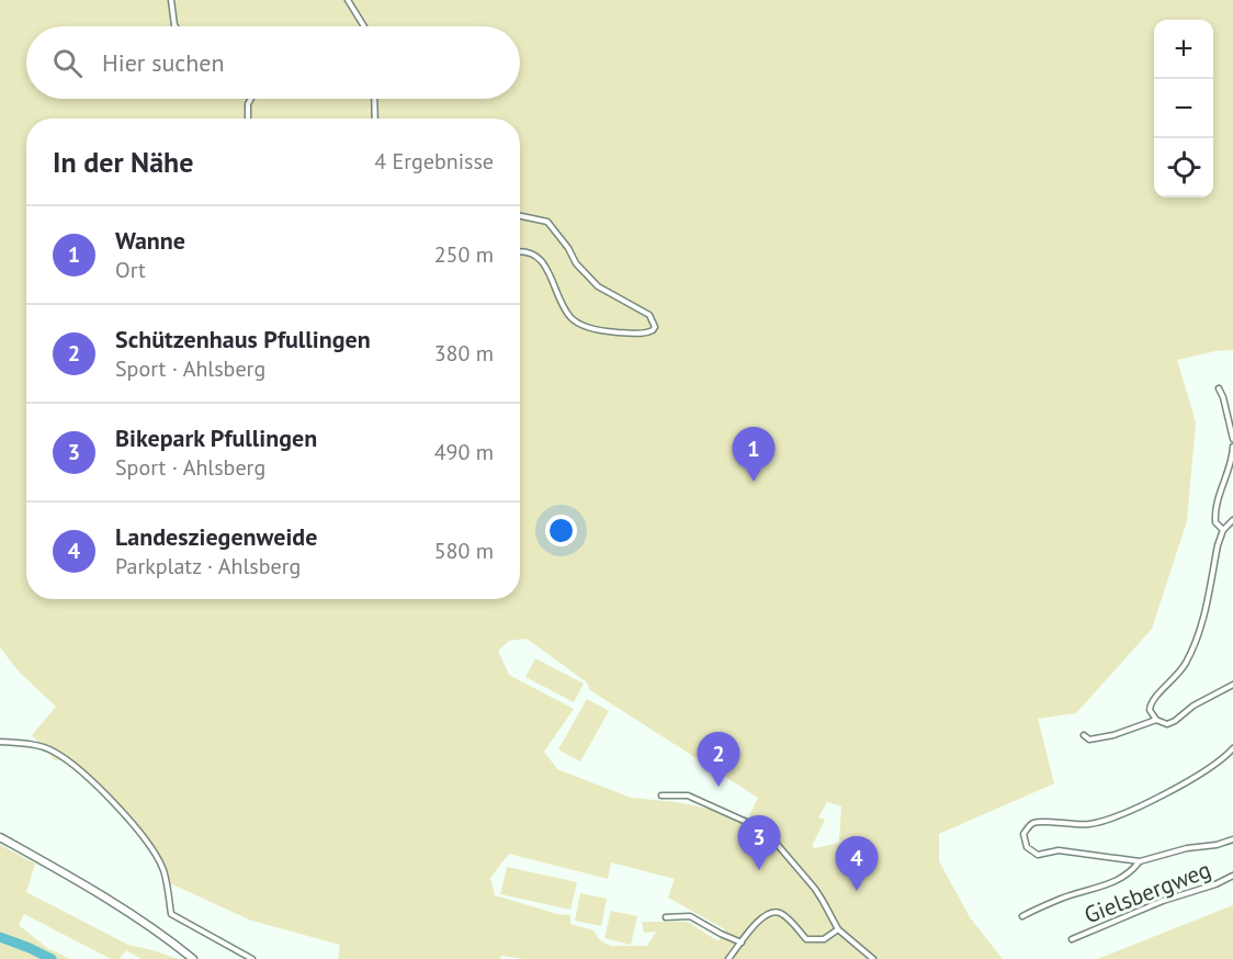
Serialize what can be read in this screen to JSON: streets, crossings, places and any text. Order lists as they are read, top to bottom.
{
  "streets": {
    "street": ["Gielsbergweg"]
  },
  "page": {
    "map_buttons": ["+", "−"],
    "search": "Hier suchen",
    "heading": ["In der Nähe", "4 Ergebnisse"],
    "list": [
      {
        "mark": "1",
        "name": "Wanne",
        "note": "Ort",
        "value": "250 m"
      },
      {
        "mark": "2",
        "name": "Schützenhaus Pfullingen",
        "note": "Sport · Ahlsberg",
        "value": "380 m"
      },
      {
        "mark": "3",
        "name": "Bikepark Pfullingen",
        "note": "Sport · Ahlsberg",
        "value": "490 m"
      },
      {
        "mark": "4",
        "name": "Landesziegenweide",
        "note": "Parkplatz · Ahlsberg",
        "value": "580 m"
      }
    ],
    "pins": [
      "1",
      "2",
      "3",
      "4"
    ]
  }
}
